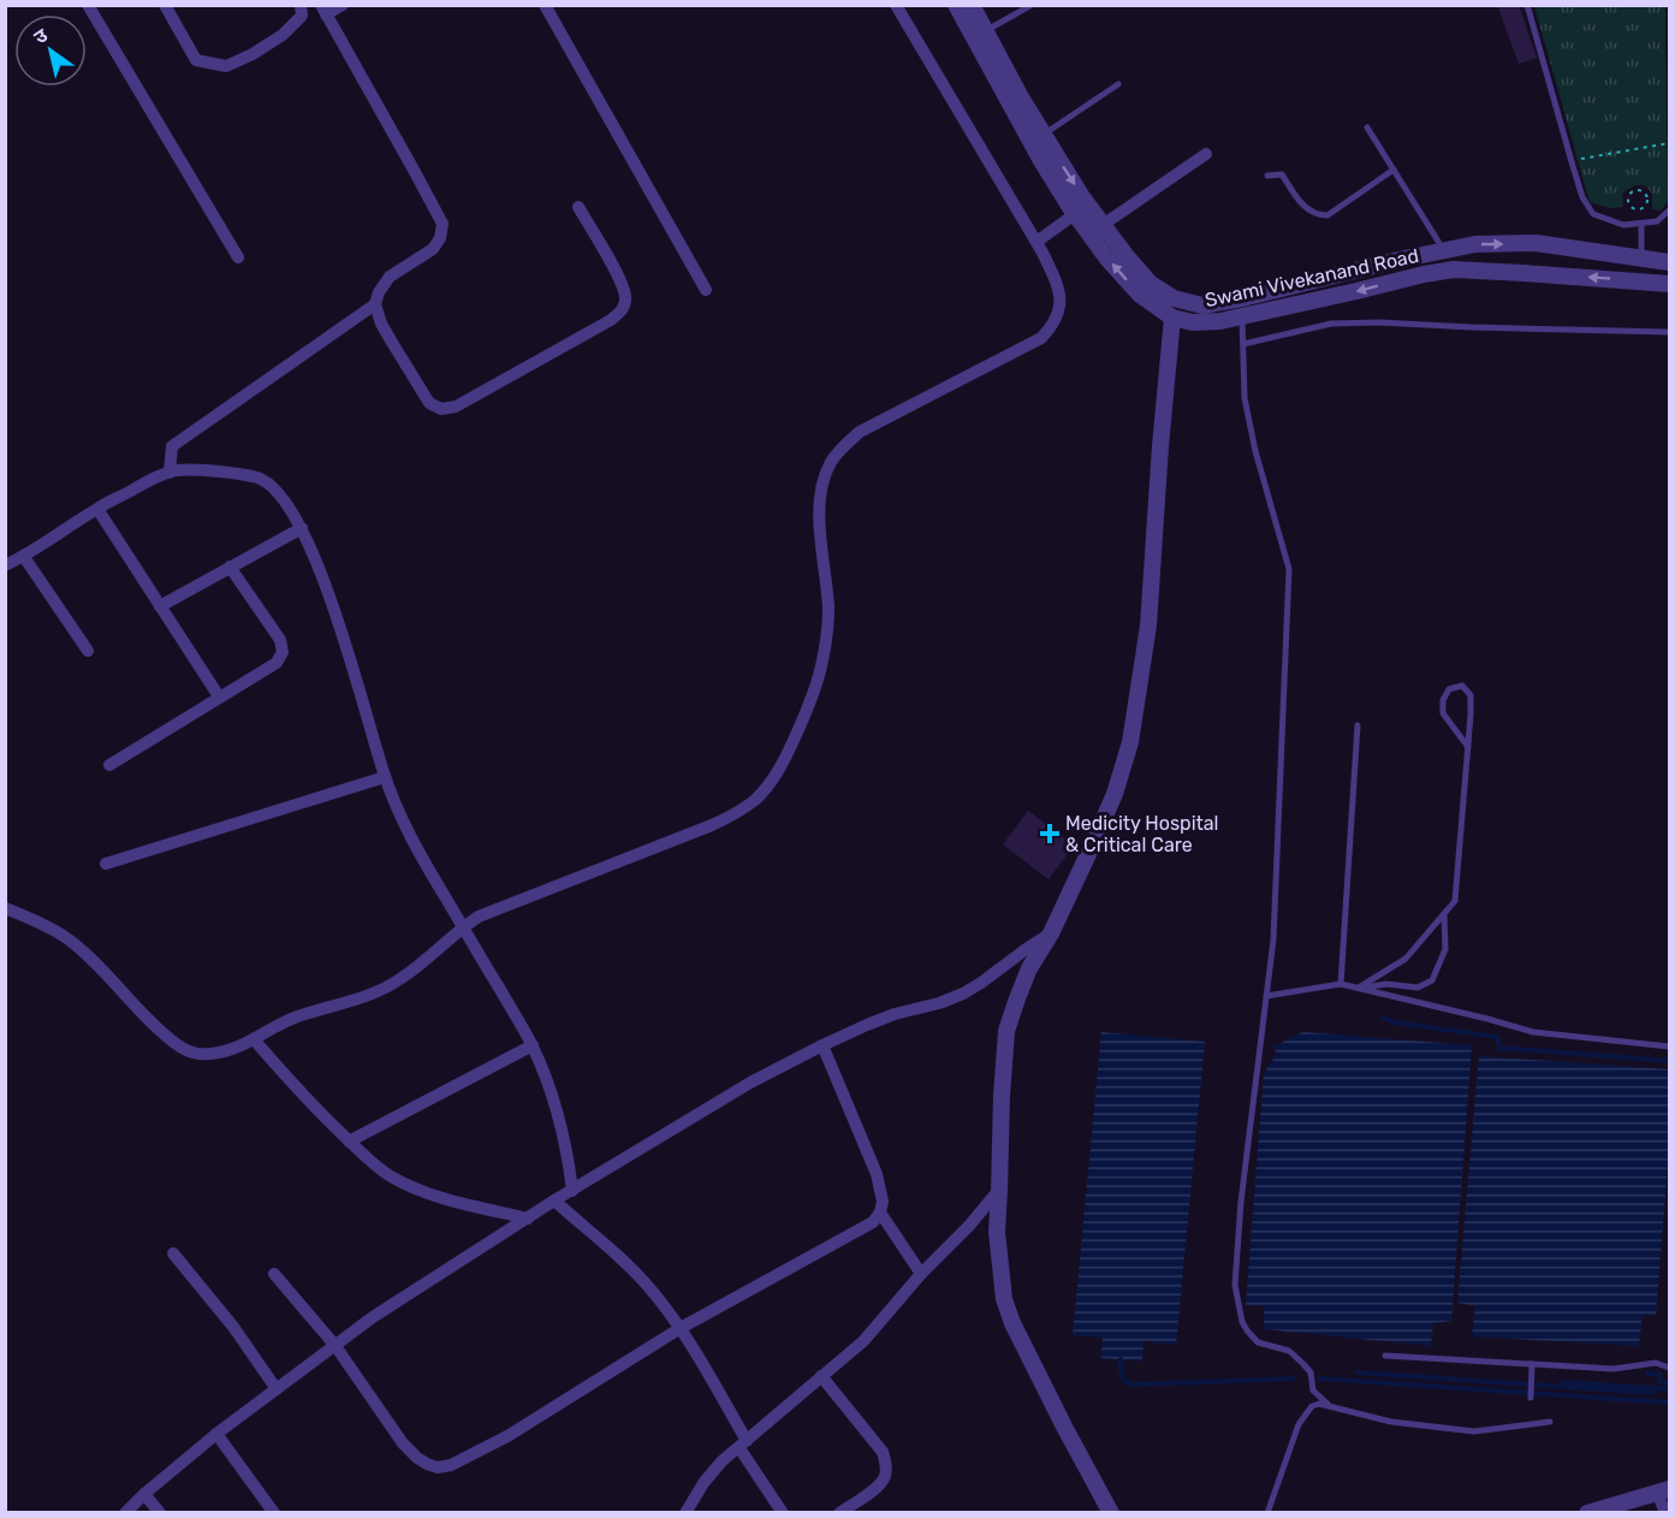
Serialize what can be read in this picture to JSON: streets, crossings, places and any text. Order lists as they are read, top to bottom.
{
  "streets": {
    "street": ["Swami Vivekanand Road"]
  },
  "places": {
    "health": ["Medicity Hospital & Critical Care"]
  },
  "north": "top left"
}
